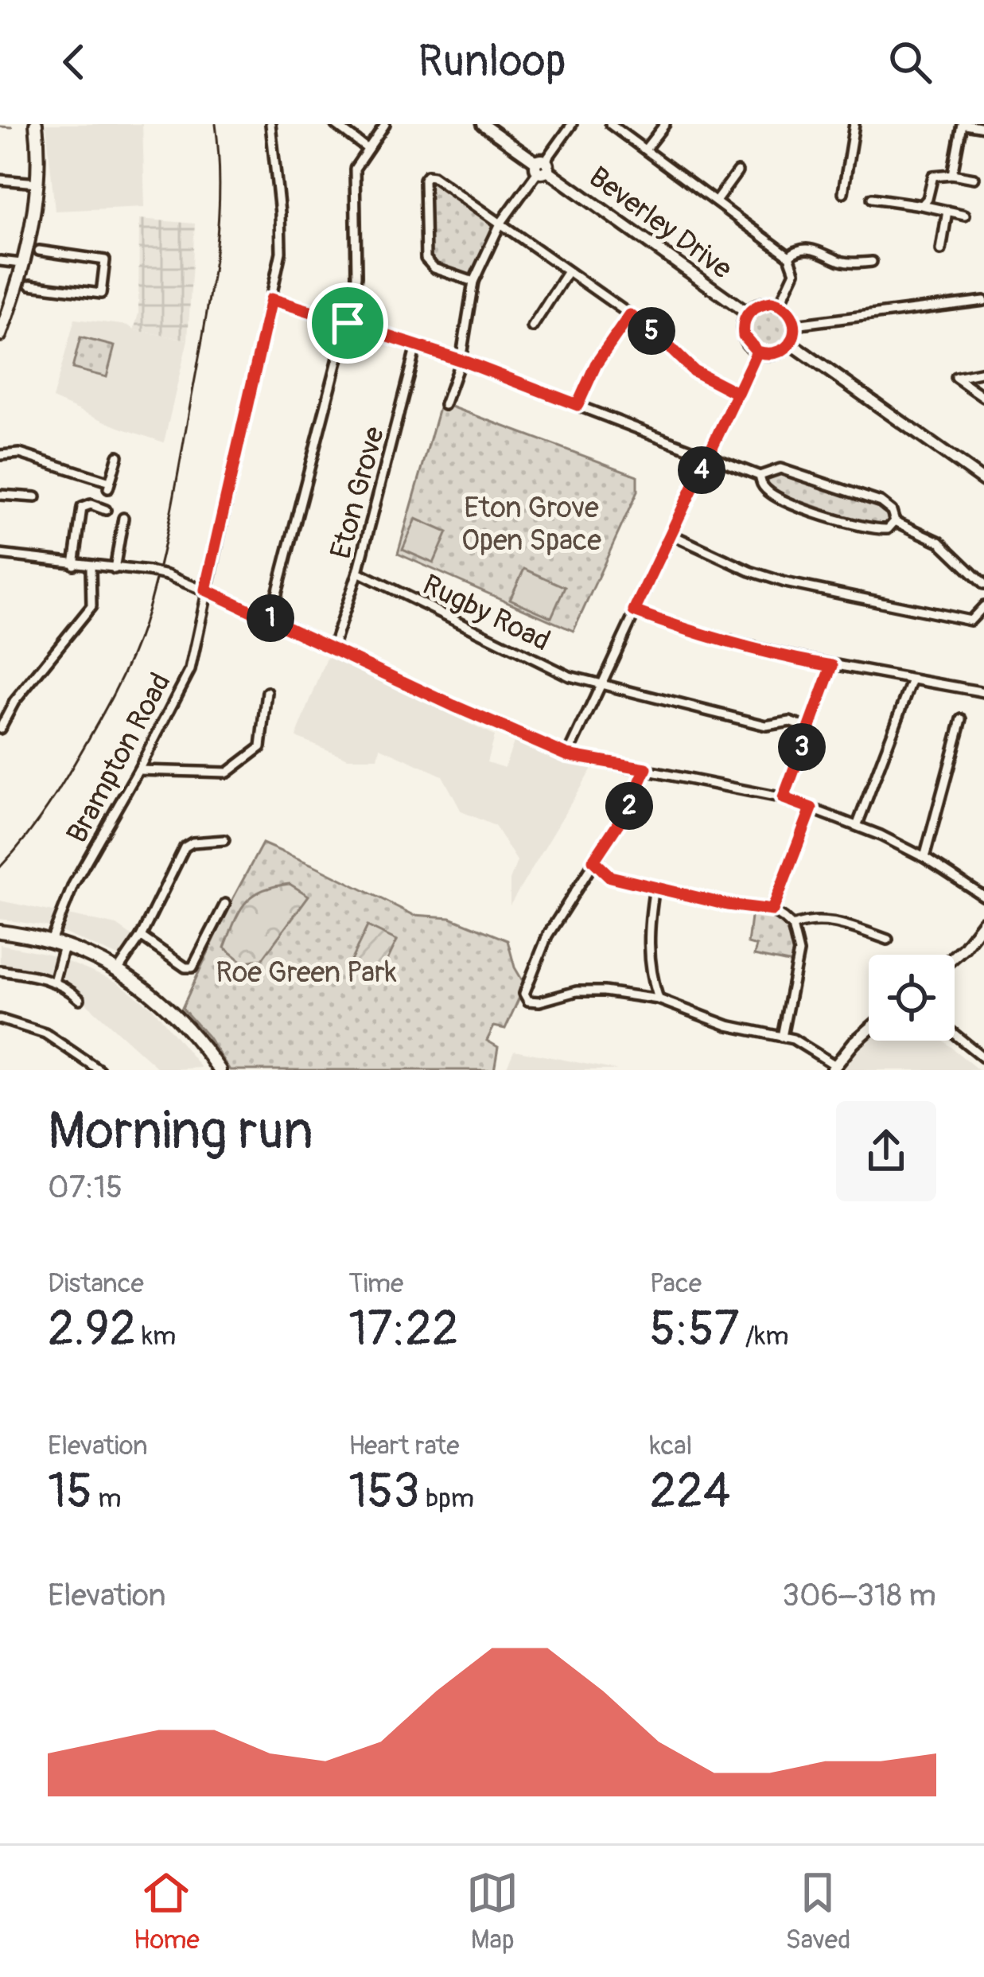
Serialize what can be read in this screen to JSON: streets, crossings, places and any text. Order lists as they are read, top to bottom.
{
  "streets": {
    "street": [
      "Beverley Drive",
      "Eton Grove",
      "Rugby Road",
      "Brampton Road"
    ]
  },
  "crossings": [
    ["Eton Grove", "Rugby Road"]
  ],
  "parks": ["Eton Grove Open Space", "Roe Green Park"],
  "page": {
    "header": "Runloop",
    "pins": [
      "5",
      "4",
      "1",
      "3",
      "2"
    ],
    "heading": ["Morning run", "07:15"],
    "stats": [
      ["Distance", "2.92 km"],
      ["Time", "17:22"],
      ["Pace", "5:57 /km"],
      ["Elevation", "15 m"],
      ["Heart rate", "153 bpm"],
      ["kcal", "224"]
    ],
    "chart": ["Elevation", "306–318 m"],
    "tabs": ["Home", "Map", "Saved"]
  }
}
